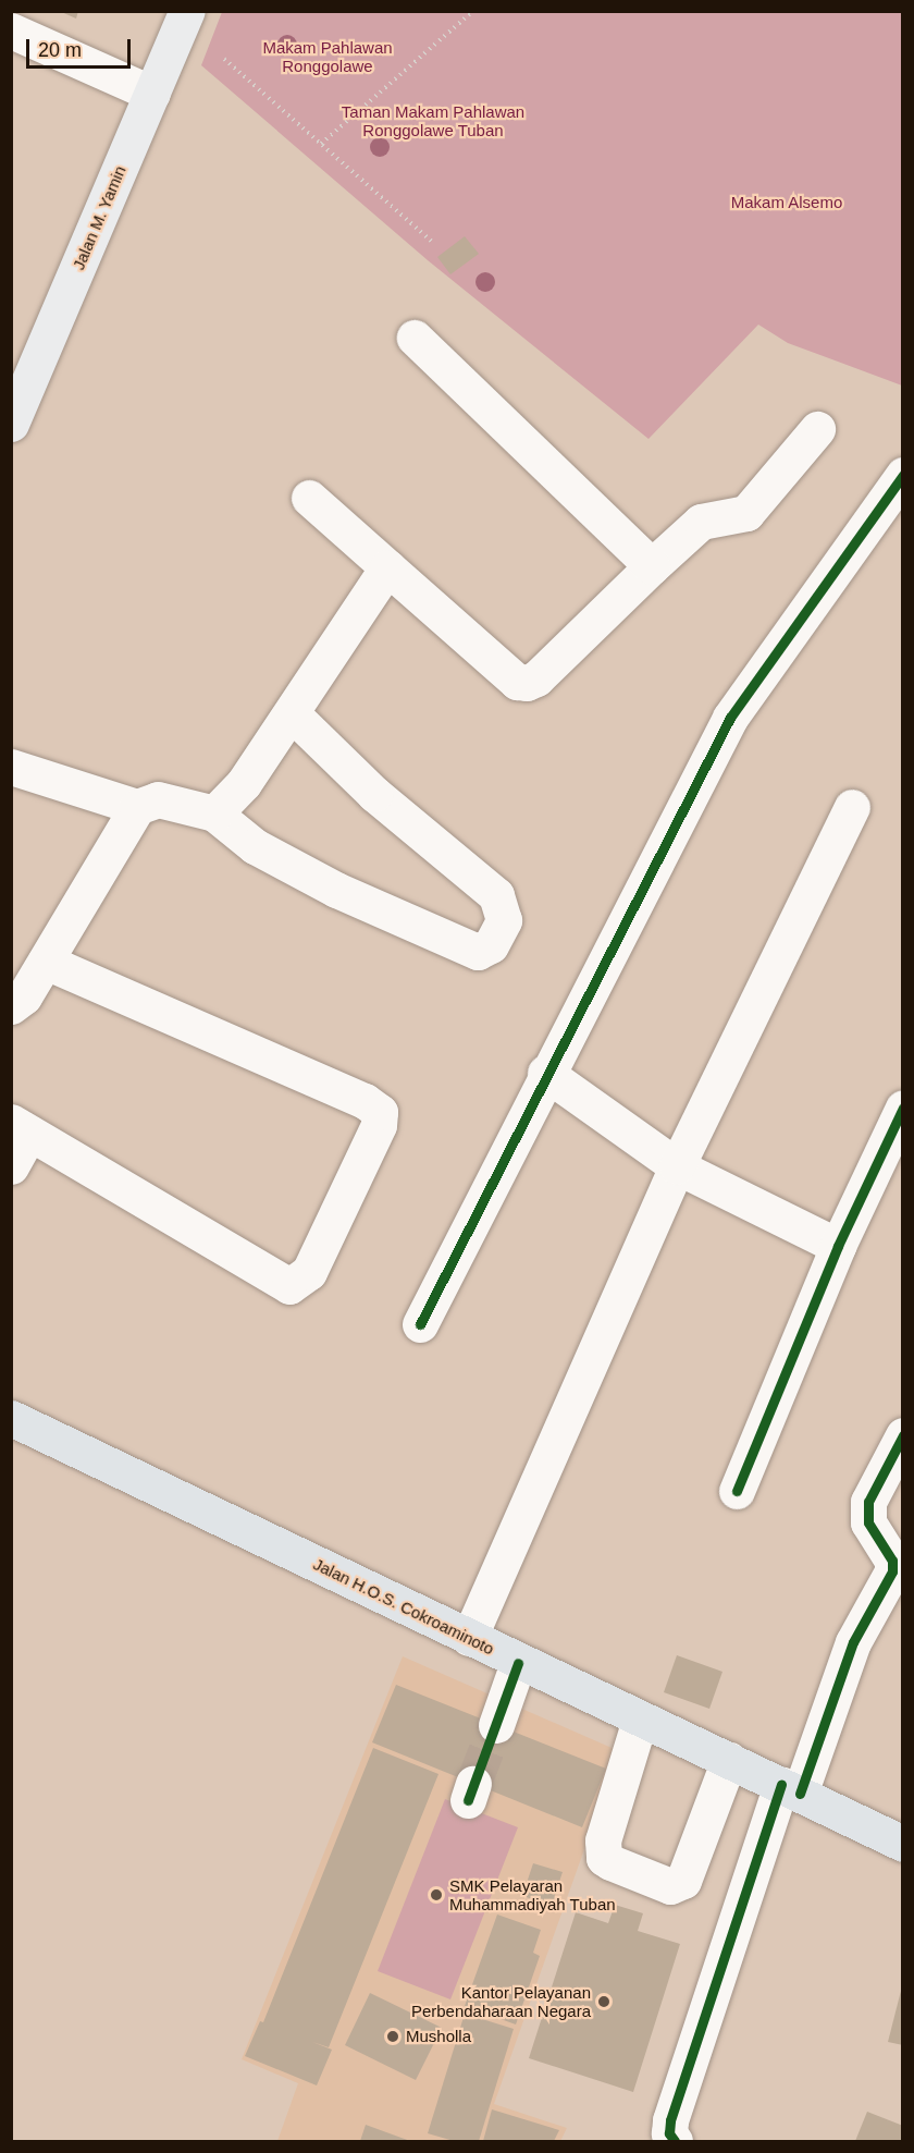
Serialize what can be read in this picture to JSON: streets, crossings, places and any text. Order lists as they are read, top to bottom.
{
  "streets": {
    "highway": ["Jalan H.O.S. Cokroaminoto"],
    "main road": ["Jalan M. Yamin"]
  },
  "parks": ["Makam Pahlawan Ronggolawe", "Taman Makam Pahlawan Ronggolawe Tuban", "Makam Alsemo"],
  "places": ["SMK Pelayaran Muhammadiyah Tuban", "Kantor Pelayanan Perbendaharaan Negara", "Musholla"],
  "scale_bar": "20 m"
}
